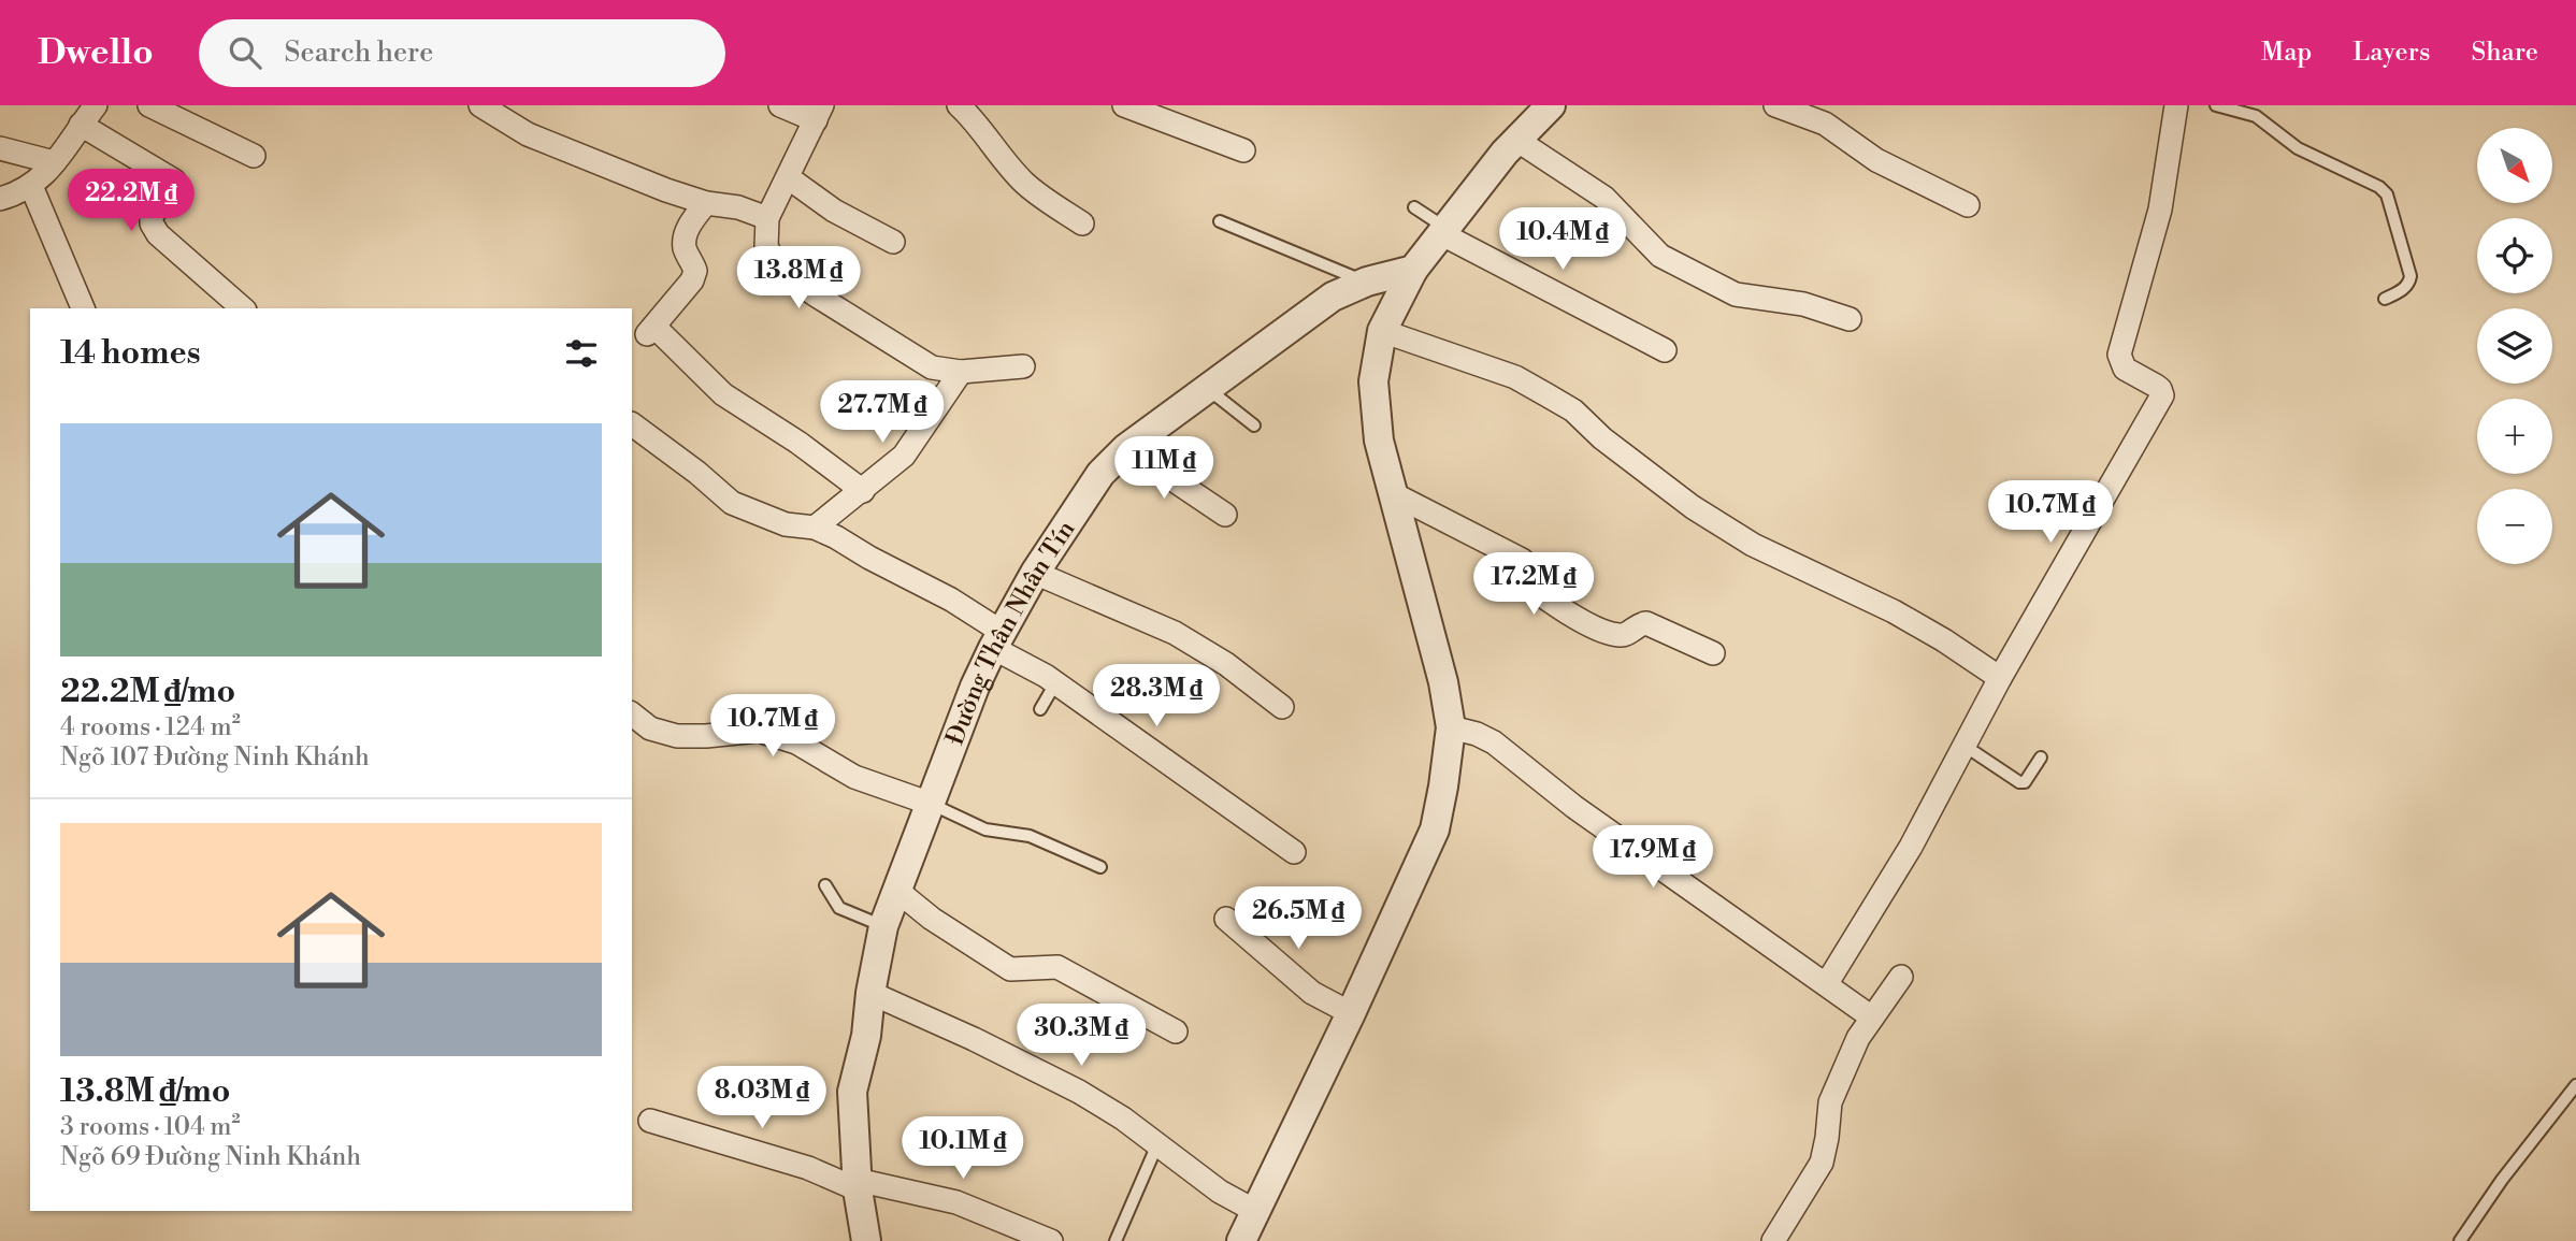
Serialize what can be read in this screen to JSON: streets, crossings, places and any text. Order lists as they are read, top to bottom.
{
  "streets": {
    "street": ["Đường Thân Nhân Tín"]
  },
  "north": "bottom right",
  "page": {
    "header": "Dwello",
    "search": "Search here",
    "nav": ["Map", "Layers", "Share"],
    "map_buttons": ["+", "−"],
    "price": [
      "22.2M ₫",
      "10.4M ₫",
      "13.8M ₫",
      "27.7M ₫",
      "11M ₫",
      "10.7M ₫",
      "17.2M ₫",
      "28.3M ₫",
      "10.7M ₫",
      "17.9M ₫",
      "26.5M ₫",
      "30.3M ₫",
      "8.03M ₫",
      "10.1M ₫"
    ],
    "heading": "14 homes",
    "list": [
      {
        "name": "22.2M ₫/mo",
        "note": "4 rooms · 124 m² · Ngõ 107 Đường Ninh Khánh"
      },
      {
        "name": "13.8M ₫/mo",
        "note": "3 rooms · 104 m² · Ngõ 69 Đường Ninh Khánh"
      }
    ]
  }
}
